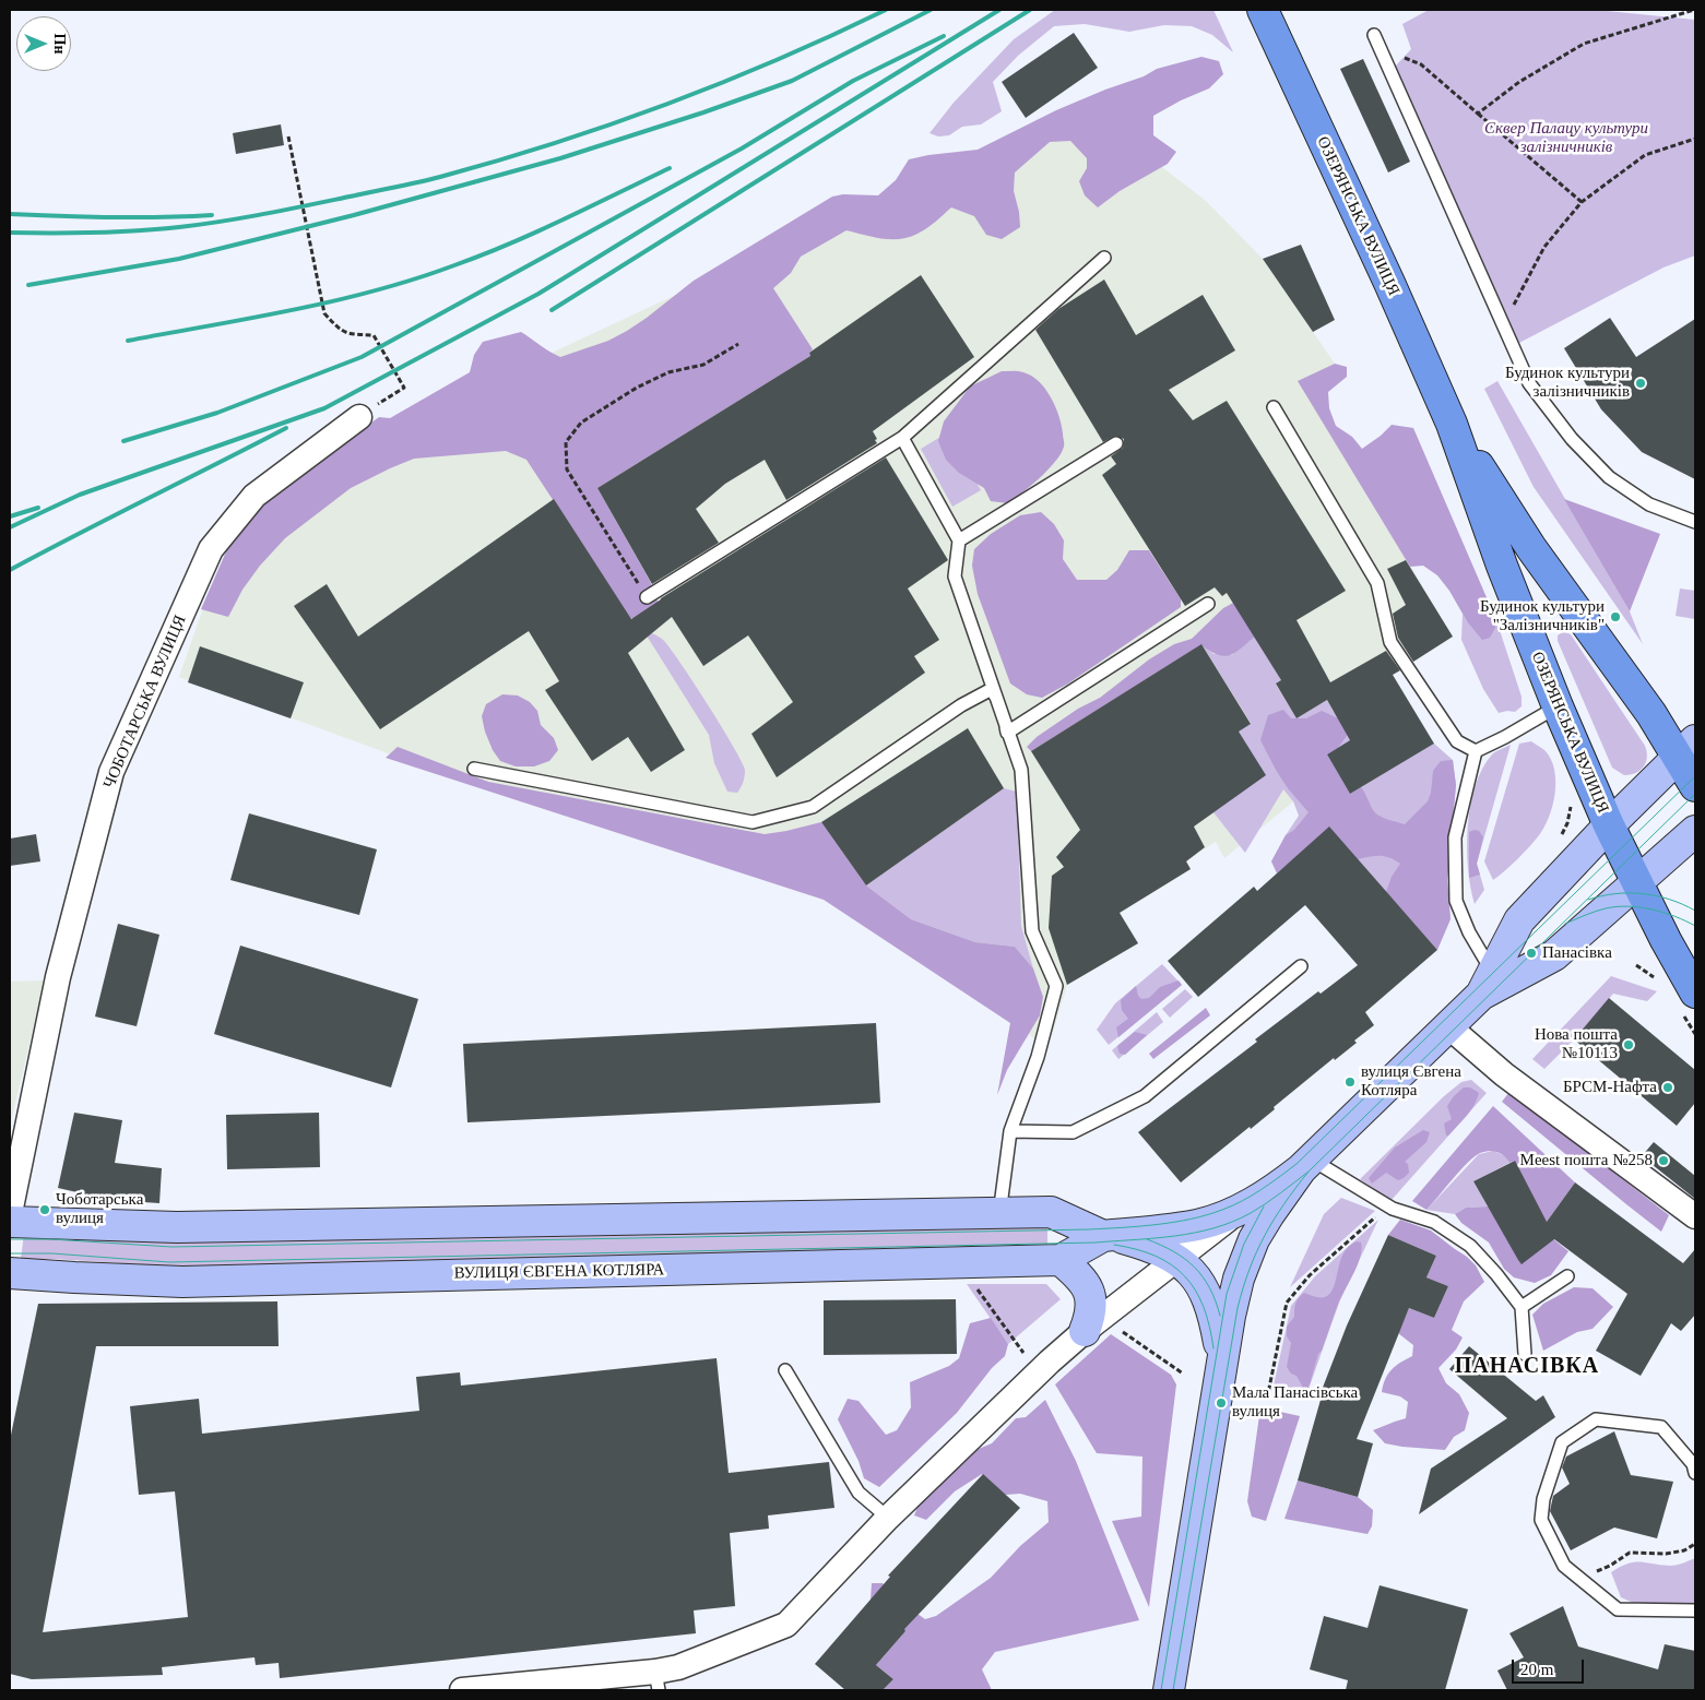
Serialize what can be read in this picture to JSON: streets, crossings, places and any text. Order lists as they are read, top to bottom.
{
  "streets": {
    "main road": ["ОЗЕРЯНСЬКА ВУЛИЦЯ", "ВУЛИЦЯ ЄВГЕНА КОТЛЯРА"],
    "street": ["ЧОБОТАРСЬКА ВУЛИЦЯ"]
  },
  "districts": ["ПАНАСІВКА"],
  "parks": ["Сквер Палацу культури залізничників"],
  "places": [
    "Будинок культури залізничників",
    "Будинок культури \"Залізничників\"",
    "Панасівка",
    "Нова пошта №10113",
    "вулиця Євгена Котляра",
    "БРСМ-Нафта",
    "Meest пошта №258",
    "Чоботарська вулиця",
    "Мала Панасівська вулиця"
  ],
  "scale_bar": "20 m",
  "north": "right"
}
